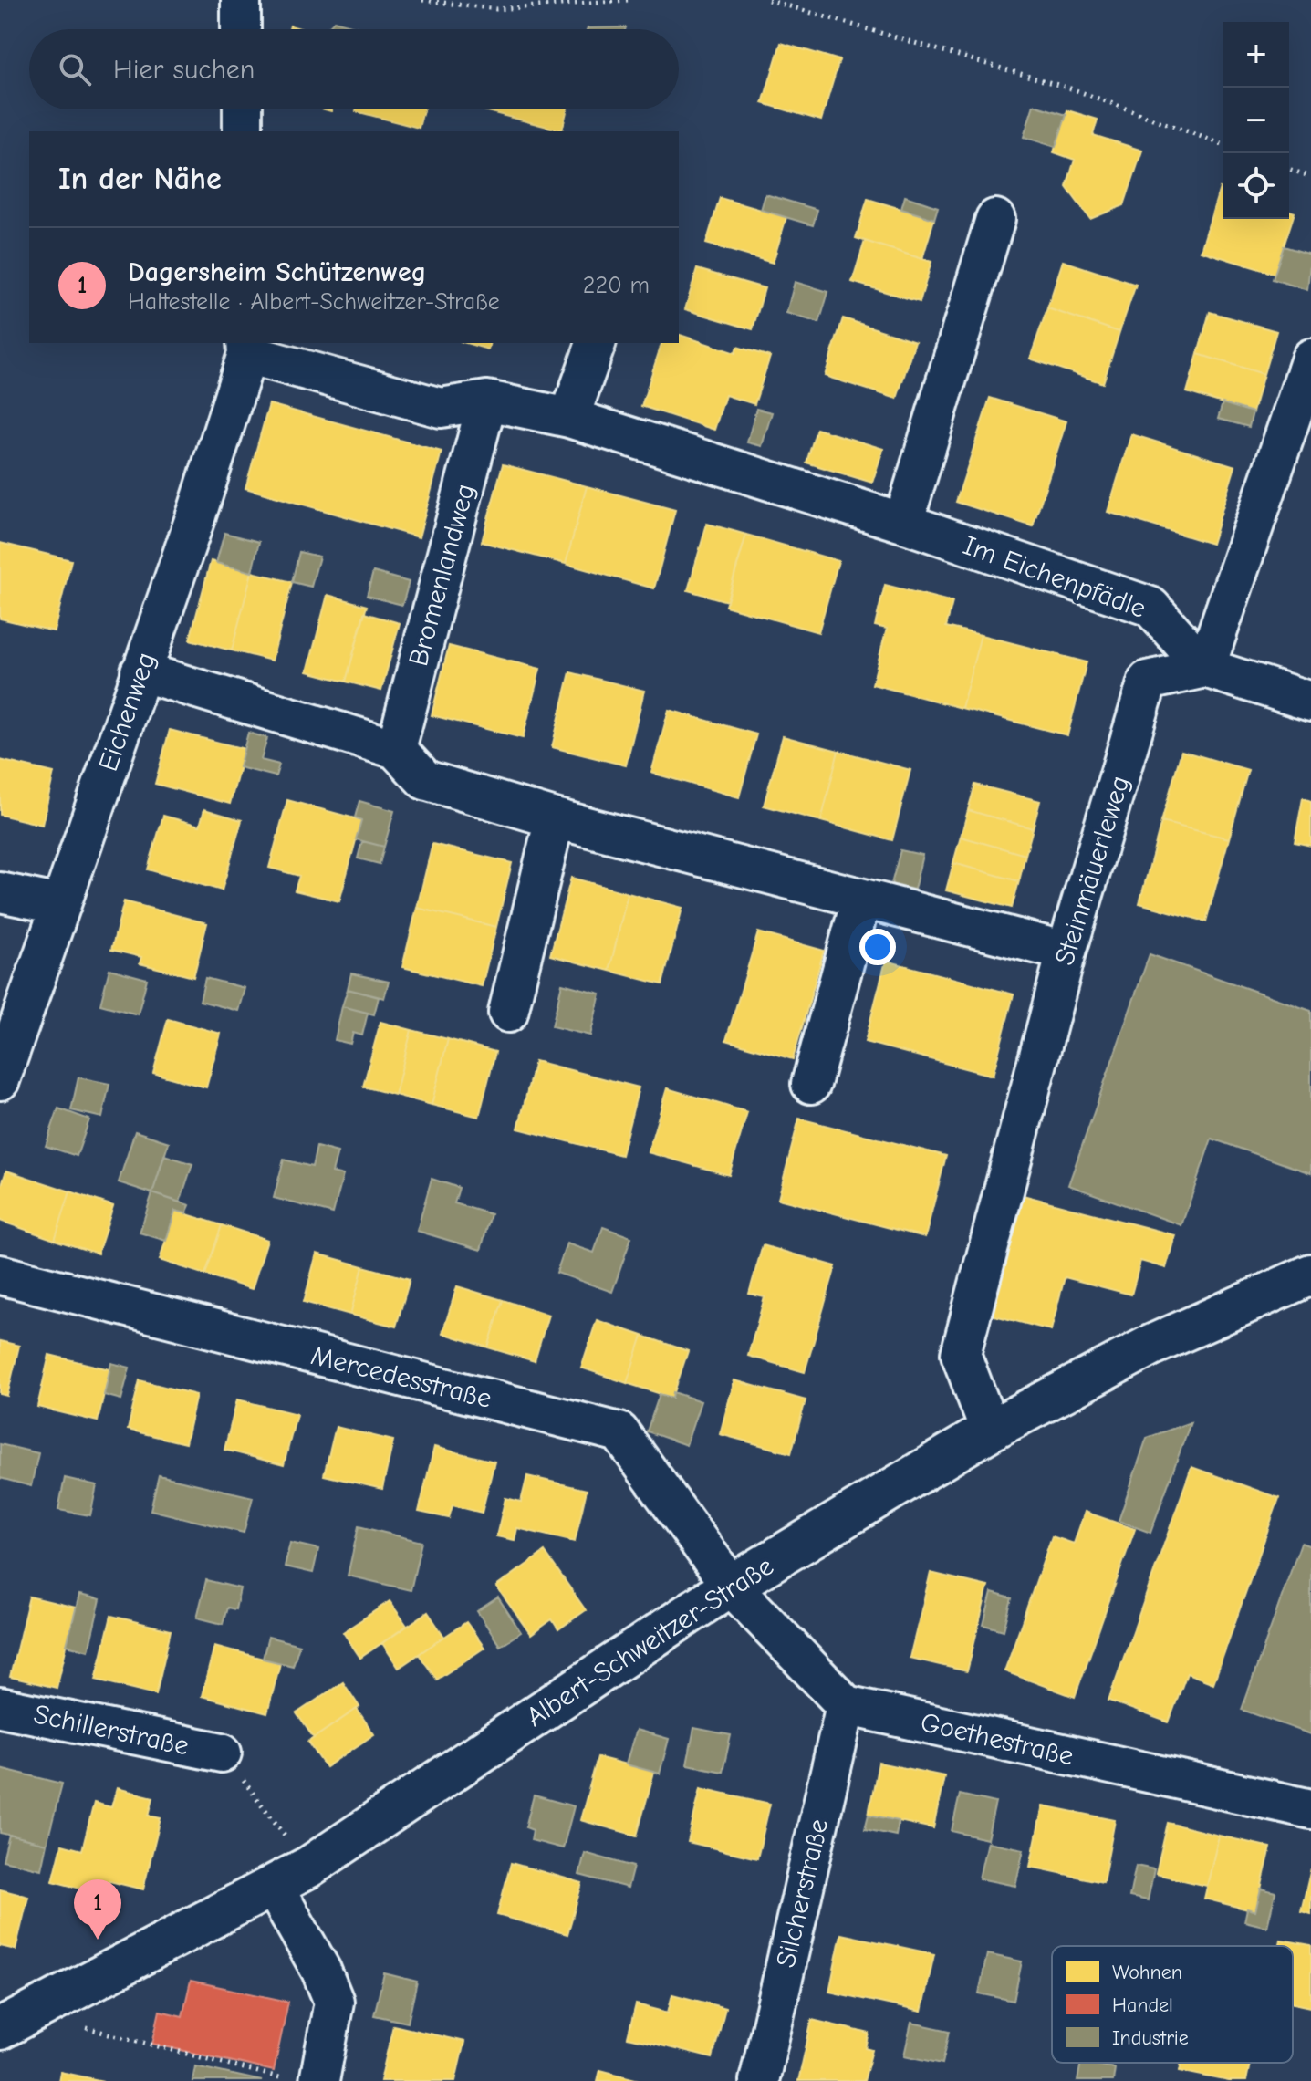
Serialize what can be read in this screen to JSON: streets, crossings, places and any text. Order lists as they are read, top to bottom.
{
  "streets": {
    "street": [
      "Bromenlandweg",
      "Im Eichenpfädle",
      "Eichenweg",
      "Steinmäuerleweg",
      "Mercedesstraße",
      "Albert-Schweitzer-Straße",
      "Schillerstraße",
      "Goethestraße",
      "Silcherstraße"
    ]
  },
  "crossings": [
    ["Bromenlandweg", "Im Eichenpfädle"],
    ["Im Eichenpfädle", "Eichenweg"],
    ["Im Eichenpfädle", "Steinmäuerleweg"],
    ["Steinmäuerleweg", "Albert-Schweitzer-Straße"],
    ["Mercedesstraße", "Albert-Schweitzer-Straße"],
    ["Goethestraße", "Silcherstraße"]
  ],
  "legend": ["Wohnen", "Handel", "Industrie"],
  "page": {
    "map_buttons": ["+", "−"],
    "search": "Hier suchen",
    "heading": "In der Nähe",
    "list": [
      {
        "mark": "1",
        "name": "Dagersheim Schützenweg",
        "note": "Haltestelle · Albert-Schweitzer-Straße",
        "value": "220 m"
      }
    ],
    "pins": "1"
  }
}
